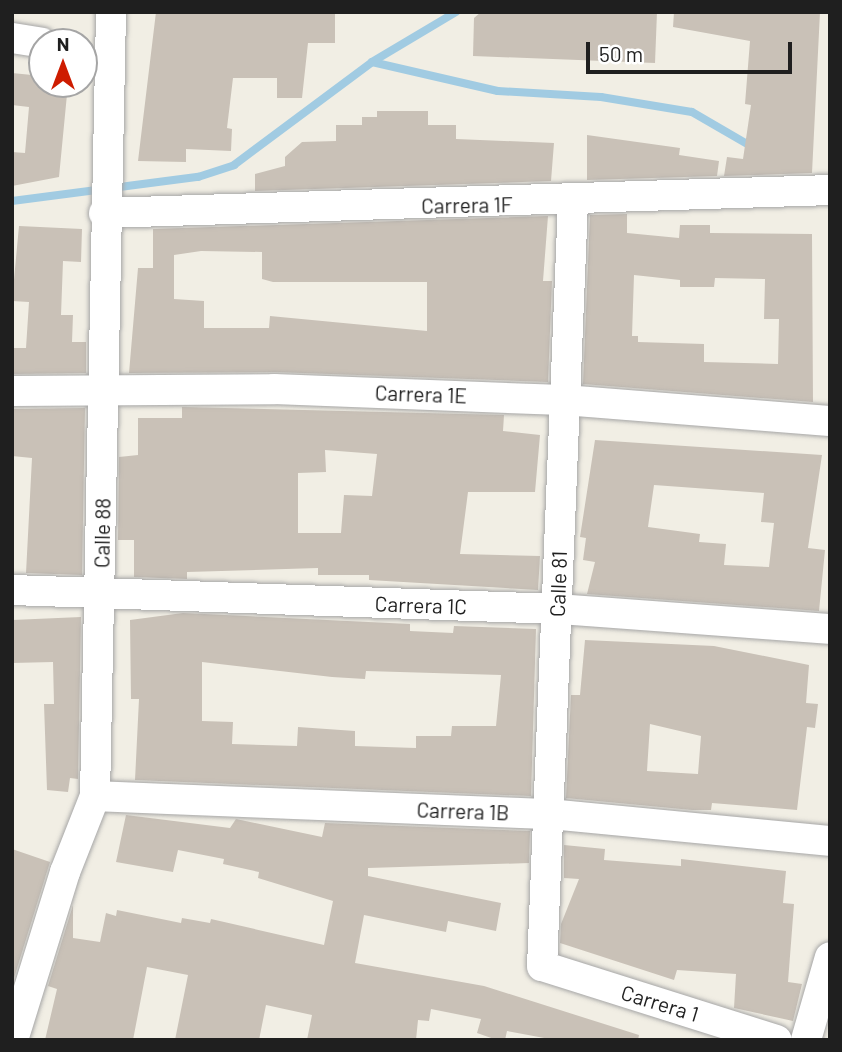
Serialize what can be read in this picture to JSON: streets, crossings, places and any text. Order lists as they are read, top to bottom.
{
  "streets": {
    "street": [
      "Carrera 1F",
      "Carrera 1E",
      "Calle 88",
      "Calle 81",
      "Carrera 1C",
      "Carrera 1B",
      "Carrera 1"
    ]
  },
  "crossings": [
    ["Carrera 1F", "Calle 88"],
    ["Carrera 1F", "Calle 81"],
    ["Carrera 1E", "Calle 88"],
    ["Carrera 1E", "Calle 81"],
    ["Calle 88", "Carrera 1C"],
    ["Calle 88", "Carrera 1B"],
    ["Calle 81", "Carrera 1C"],
    ["Calle 81", "Carrera 1B"],
    ["Calle 81", "Carrera 1"]
  ],
  "scale_bar": "50 m",
  "north": "top"
}
